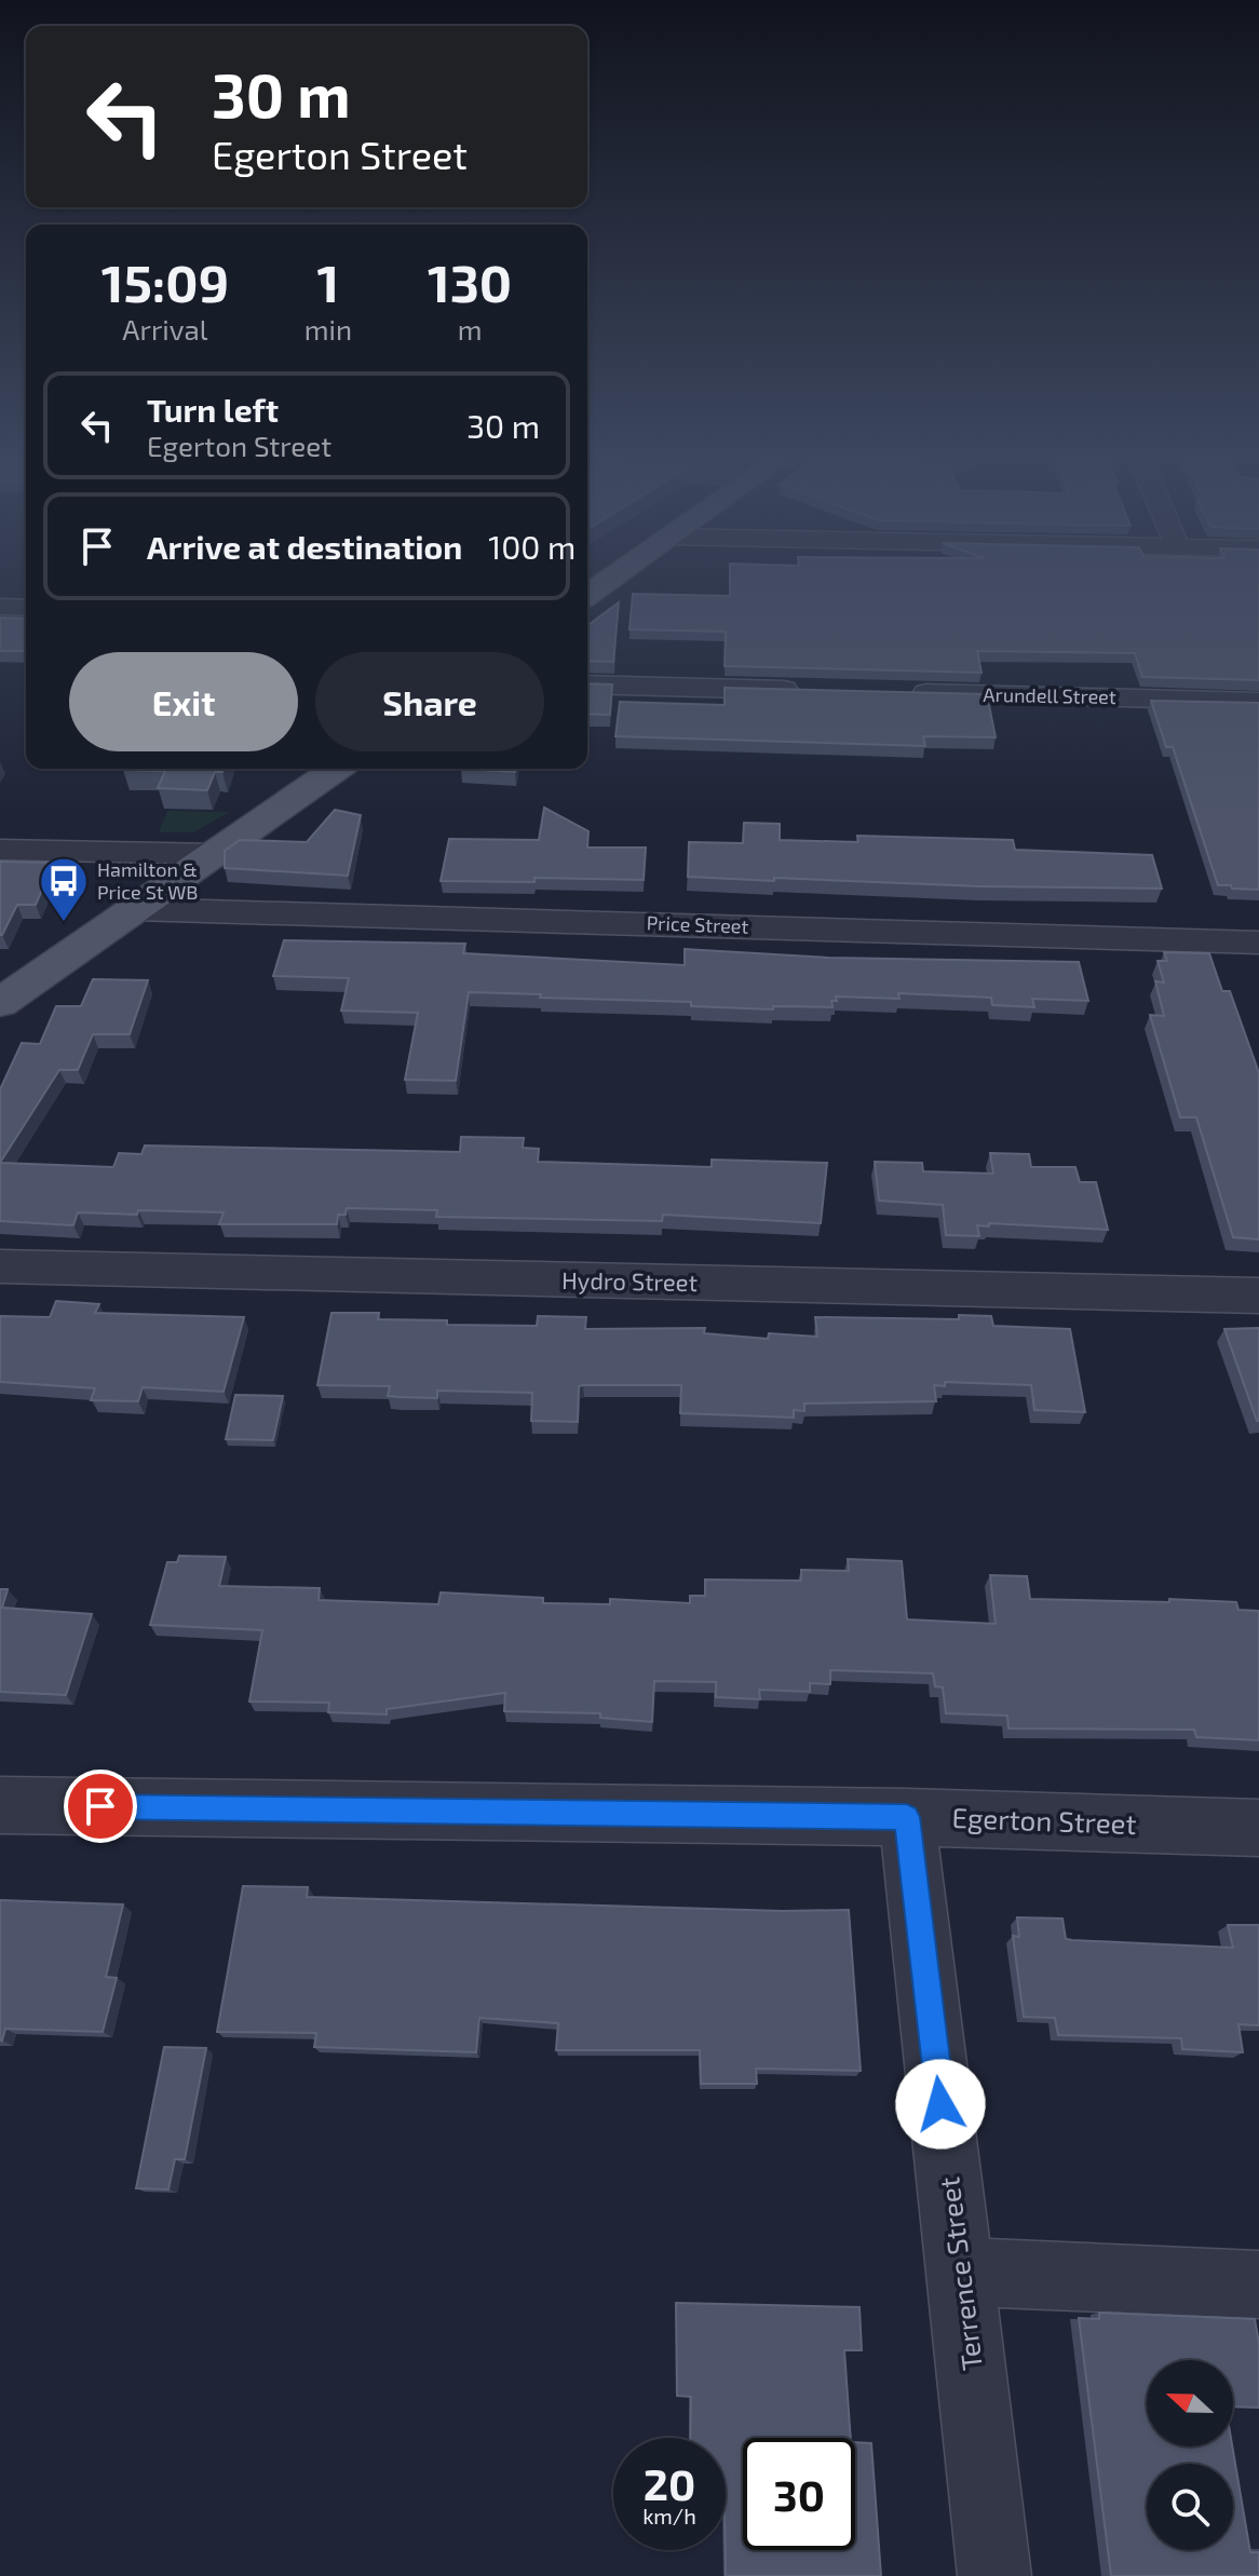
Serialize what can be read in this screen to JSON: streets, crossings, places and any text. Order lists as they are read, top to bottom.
{
  "streets": {
    "street": [
      "Arundell Street",
      "Price Street",
      "Hydro Street",
      "Egerton Street",
      "Terrence Street"
    ]
  },
  "crossings": [
    ["Egerton Street", "Terrence Street"]
  ],
  "places": {
    "bus stop": ["Hamilton & Price St WB"]
  },
  "north": "left",
  "page": {
    "turn": ["30 m", "Egerton Street"],
    "eta": [
      "15:09",
      "Arrival",
      "1",
      "min",
      "130",
      "m"
    ],
    "list": [
      {
        "name": "Turn left",
        "note": "Egerton Street",
        "value": "30 m"
      },
      {
        "name": "Arrive at destination",
        "value": "100 m"
      }
    ],
    "buttons": ["Exit", "Share"],
    "speed": "20 km/h",
    "limit": "30"
  }
}
